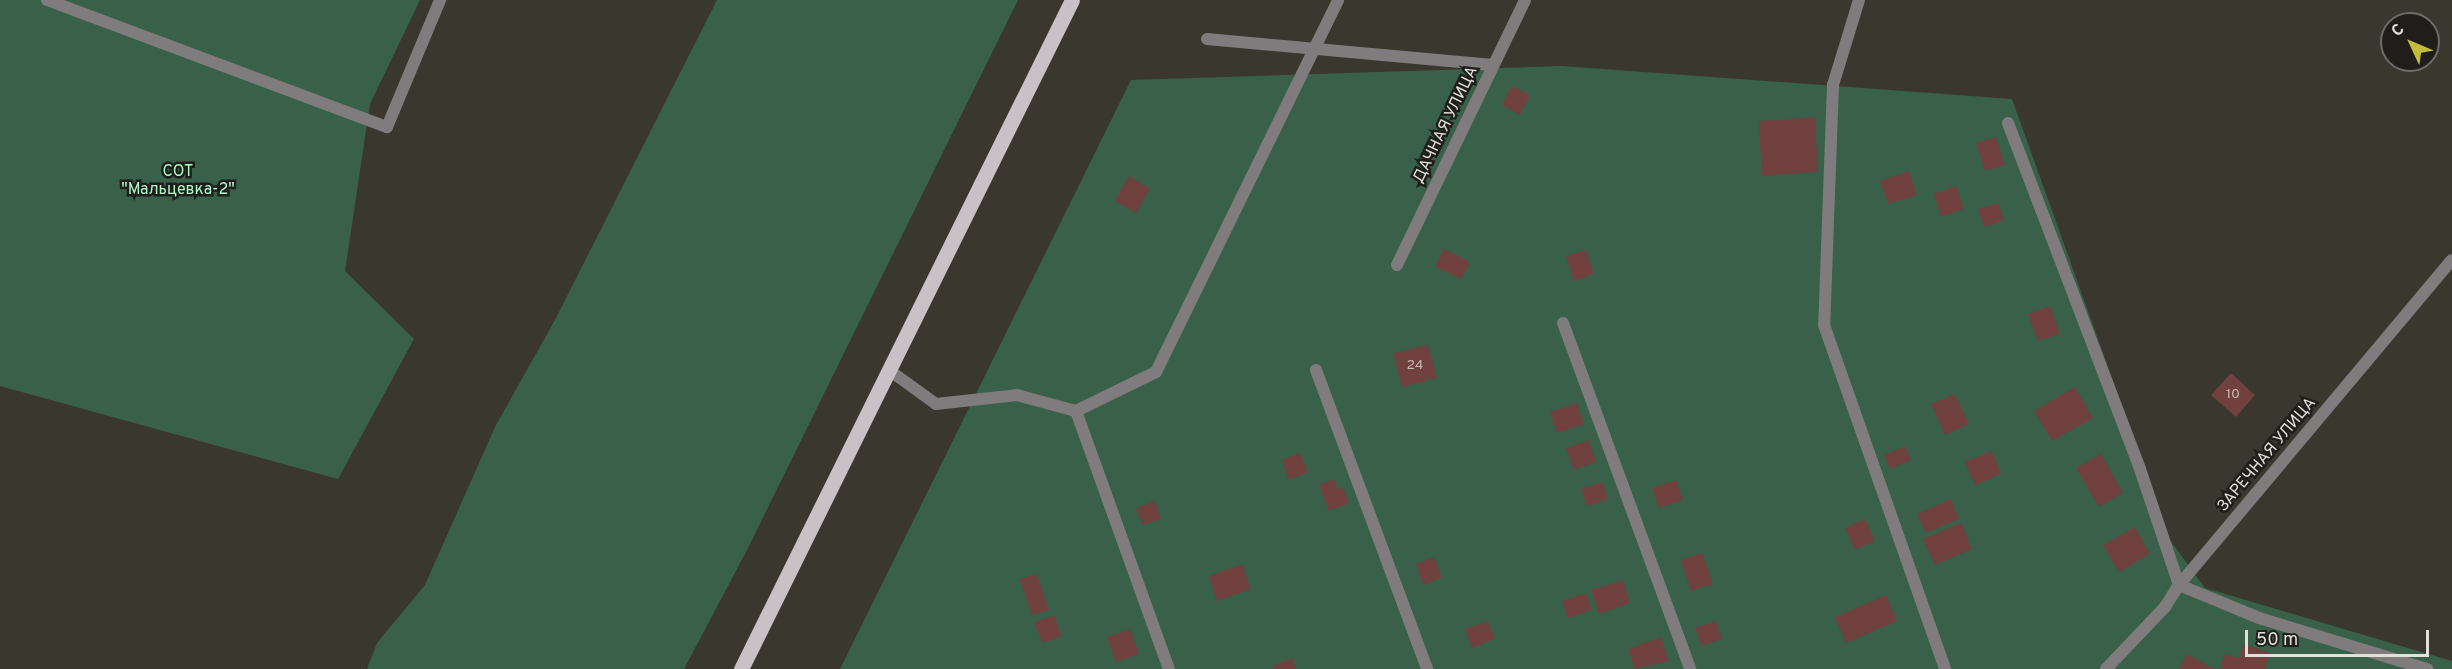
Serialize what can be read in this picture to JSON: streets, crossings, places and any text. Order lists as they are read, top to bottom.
{
  "streets": {
    "street": ["ДАЧНАЯ УЛИЦА", "ЗАРЕЧНАЯ УЛИЦА"]
  },
  "parks": ["СОТ \"Мальцевка-2\""],
  "house_numbers": ["24", "10"],
  "scale_bar": "50 m",
  "north": "top left"
}
